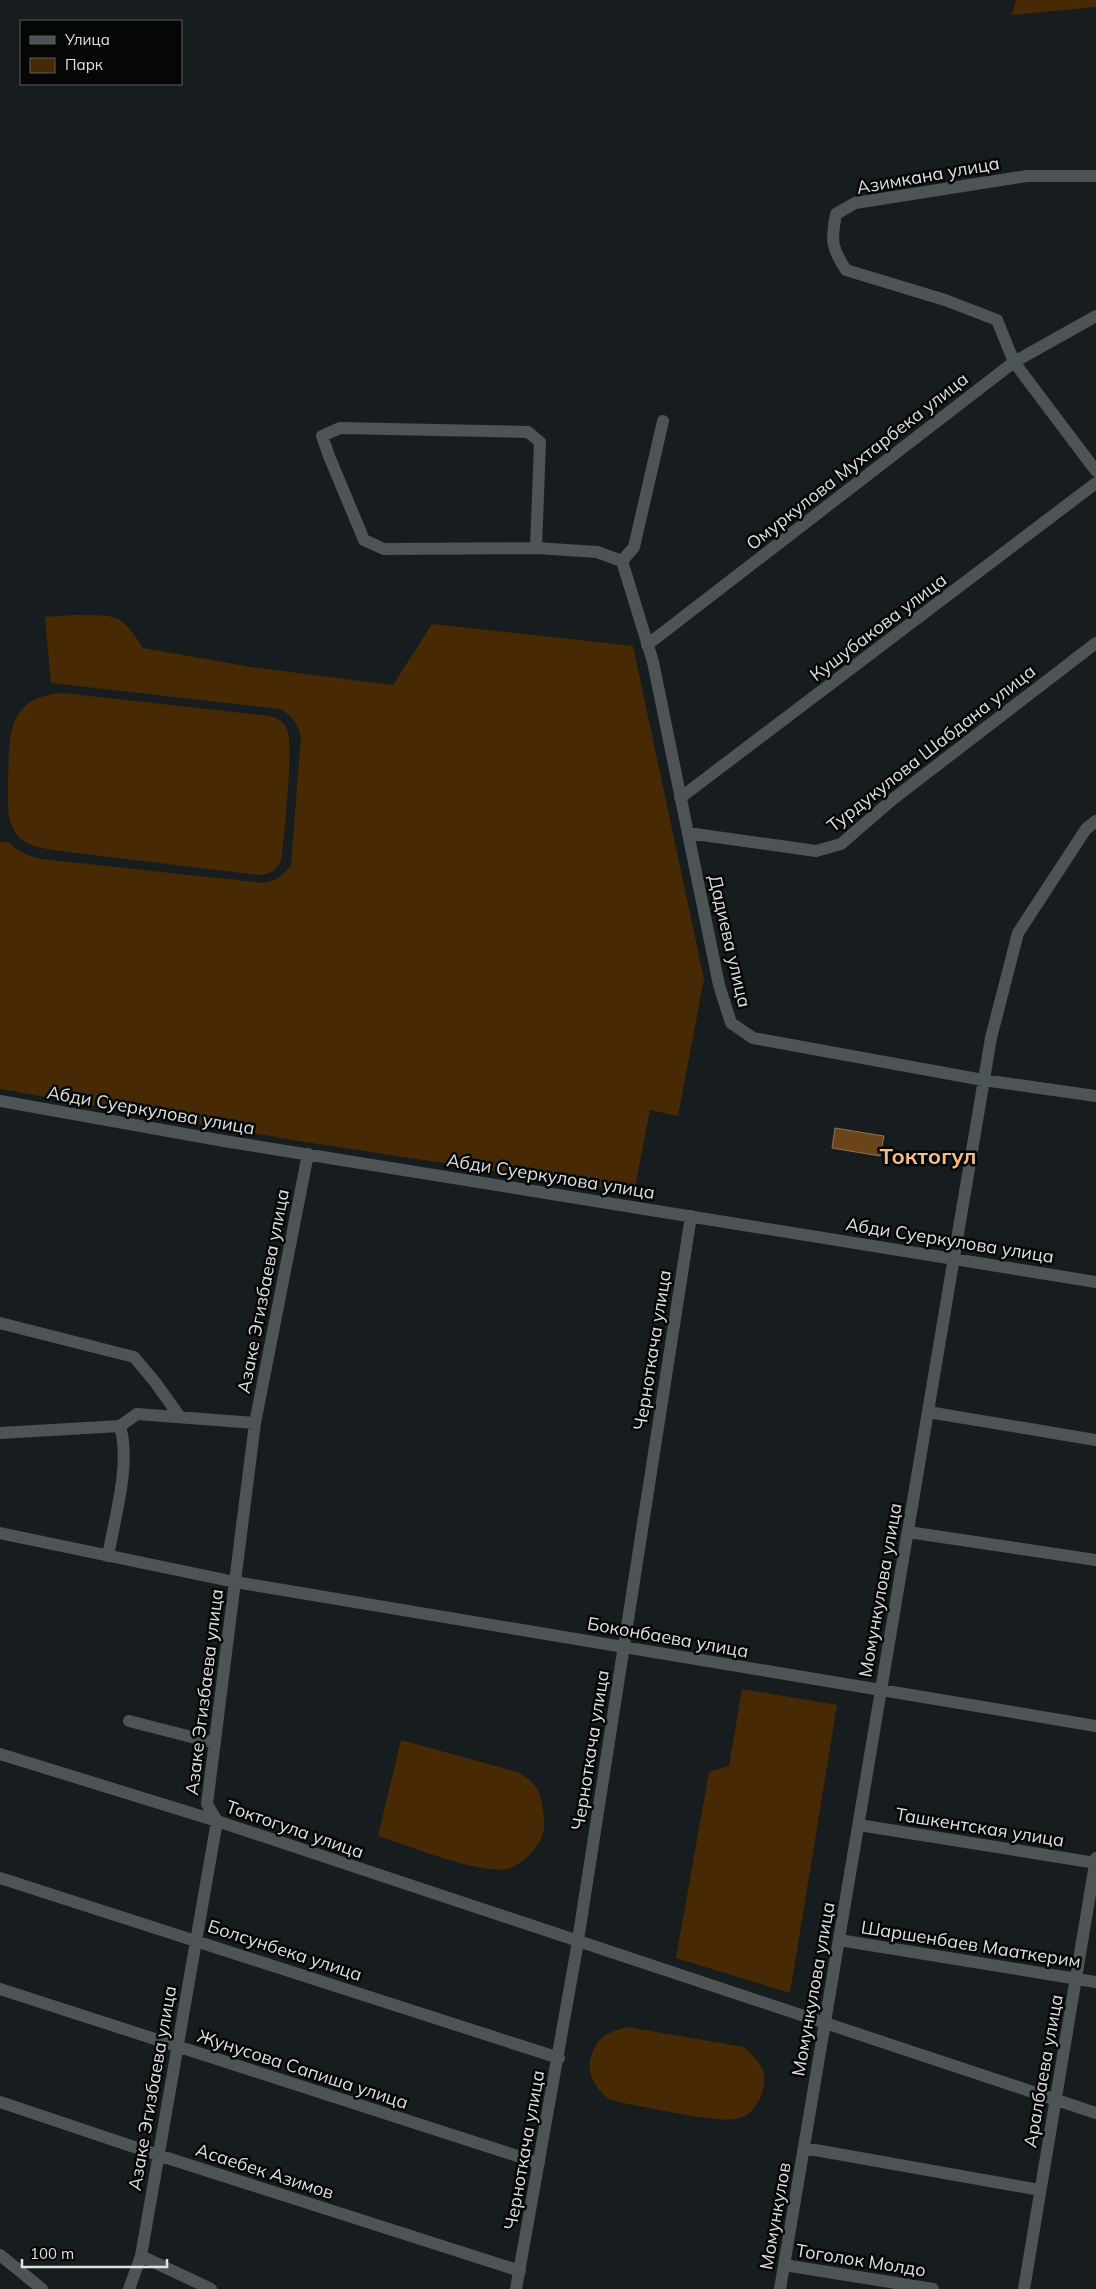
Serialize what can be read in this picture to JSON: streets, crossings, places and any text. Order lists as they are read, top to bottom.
{
  "streets": {
    "street": [
      "Азимкана улица",
      "Омуркулова Мухтарбека улица",
      "Кушубакова улица",
      "Турдукулова Шабдана улица",
      "Дадиева улица",
      "Абди Суеркулова улица",
      "Азаке Эгизбаева улица",
      "Черноткача улица",
      "Момункулова улица",
      "Боконбаева улица",
      "Ташкентская улица",
      "Токтогула улица",
      "Шаршенбаев Мааткерим",
      "Болсунбека улица",
      "Жунусова Сапиша улица",
      "Аралбаева улица",
      "Асаебек Азимов",
      "Момункулов",
      "Тоголок Молдо"
    ]
  },
  "crossings": [
    ["Азимкана улица", "Омуркулова Мухтарбека улица"],
    ["Омуркулова Мухтарбека улица", "Дадиева улица"],
    ["Кушубакова улица", "Дадиева улица"],
    ["Турдукулова Шабдана улица", "Дадиева улица"],
    ["Дадиева улица", "Момункулова улица"],
    ["Абди Суеркулова улица", "Азаке Эгизбаева улица"],
    ["Абди Суеркулова улица", "Черноткача улица"],
    ["Абди Суеркулова улица", "Момункулова улица"],
    ["Азаке Эгизбаева улица", "Боконбаева улица"],
    ["Азаке Эгизбаева улица", "Токтогула улица"],
    ["Азаке Эгизбаева улица", "Болсунбека улица"],
    ["Азаке Эгизбаева улица", "Жунусова Сапиша улица"],
    ["Азаке Эгизбаева улица", "Асаебек Азимов"],
    ["Черноткача улица", "Боконбаева улица"],
    ["Черноткача улица", "Токтогула улица"],
    ["Черноткача улица", "Болсунбека улица"],
    ["Черноткача улица", "Жунусова Сапиша улица"],
    ["Черноткача улица", "Асаебек Азимов"],
    ["Момункулова улица", "Боконбаева улица"],
    ["Момункулова улица", "Ташкентская улица"],
    ["Момункулова улица", "Токтогула улица"],
    ["Момункулова улица", "Шаршенбаев Мааткерим"],
    ["Момункулова улица", "Момункулов"],
    ["Ташкентская улица", "Аралбаева улица"],
    ["Токтогула улица", "Аралбаева улица"],
    ["Шаршенбаев Мааткерим", "Аралбаева улица"],
    ["Момункулов", "Тоголок Молдо"]
  ],
  "districts": ["Токтогул"],
  "legend": ["Улица", "Парк"],
  "scale_bar": "100 m"
}
